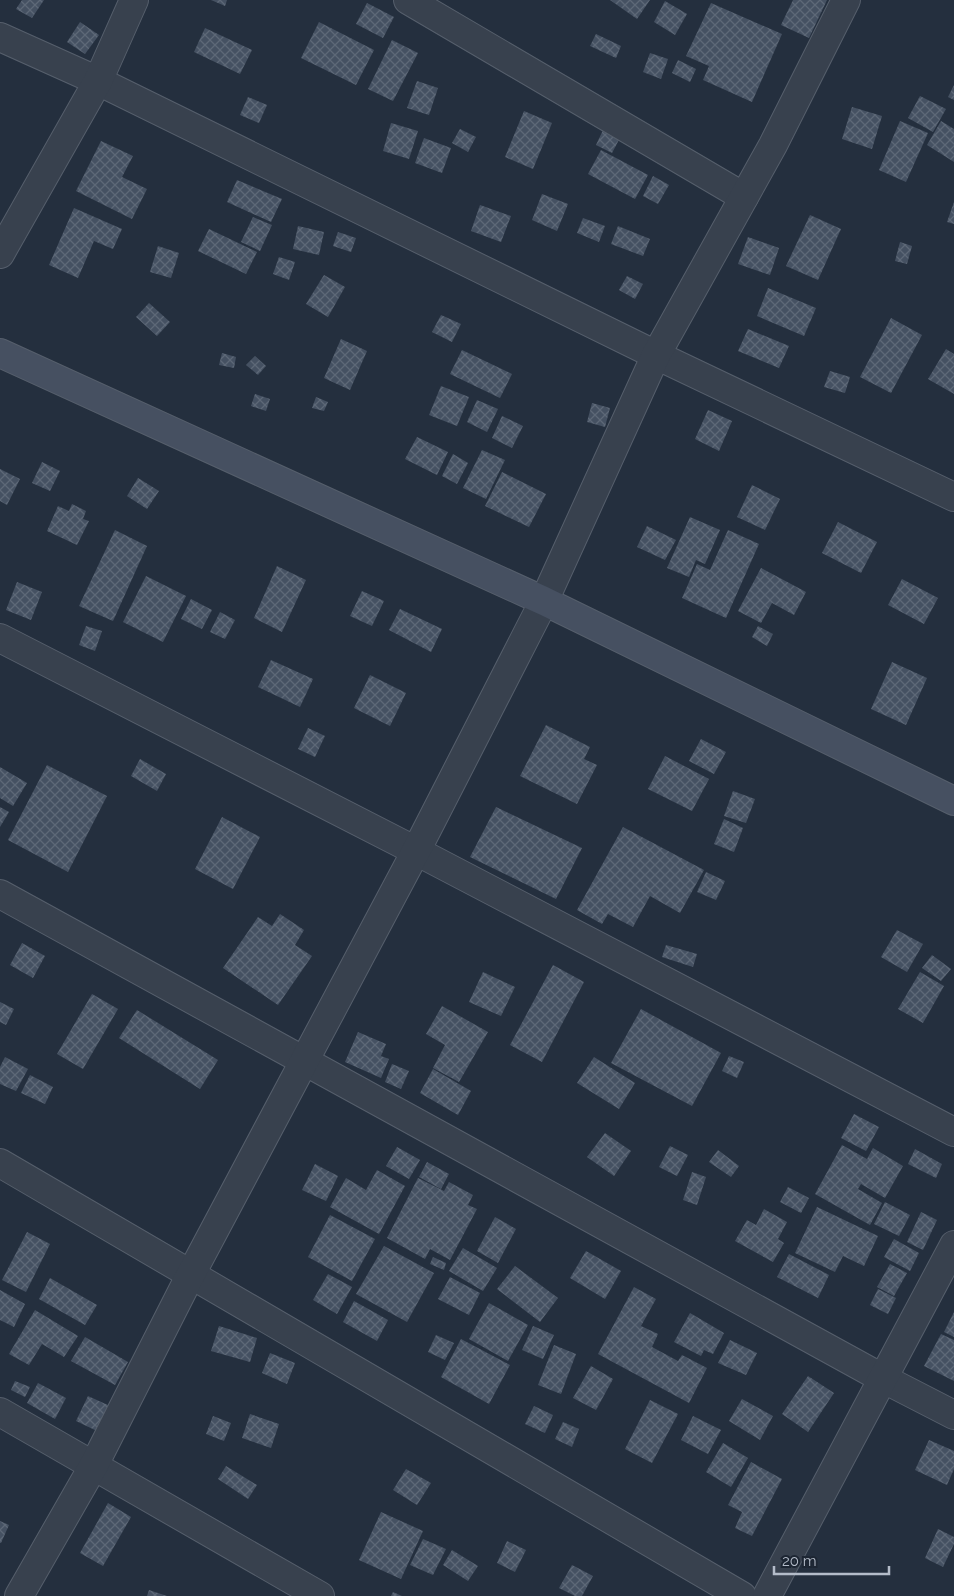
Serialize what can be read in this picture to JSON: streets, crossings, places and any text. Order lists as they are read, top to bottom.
{
  "scale_bar": "20 m"
}
